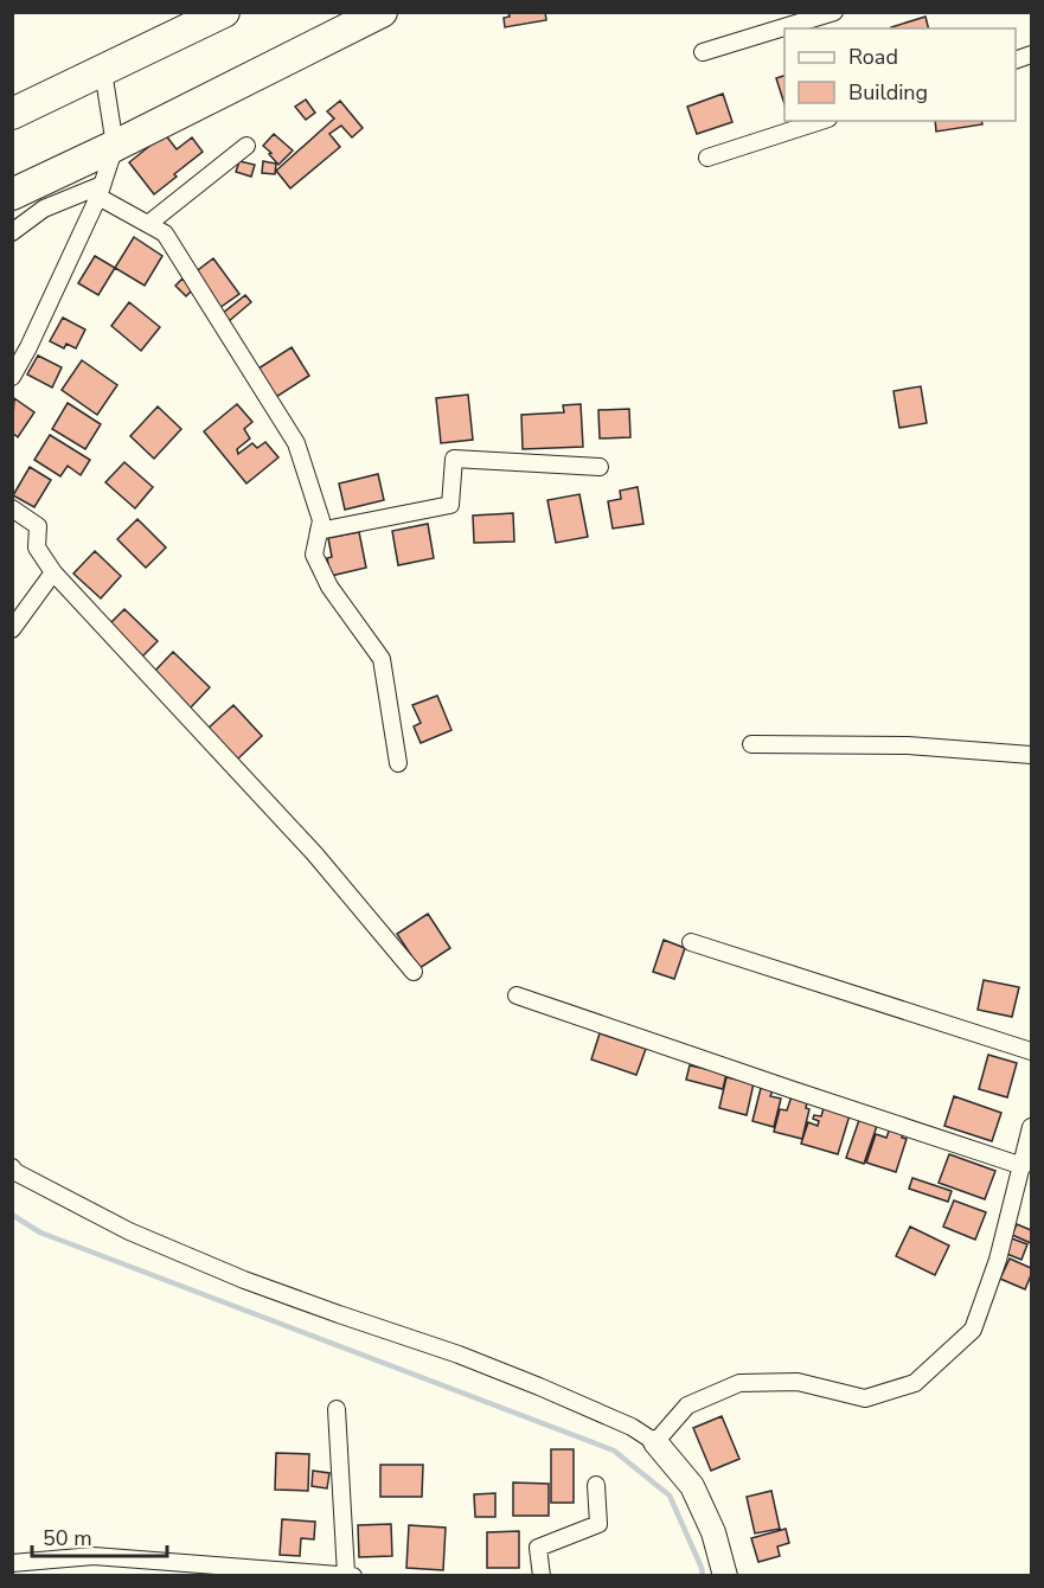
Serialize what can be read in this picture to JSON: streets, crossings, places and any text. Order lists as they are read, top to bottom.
{
  "legend": ["Road", "Building"],
  "scale_bar": "50 m"
}
